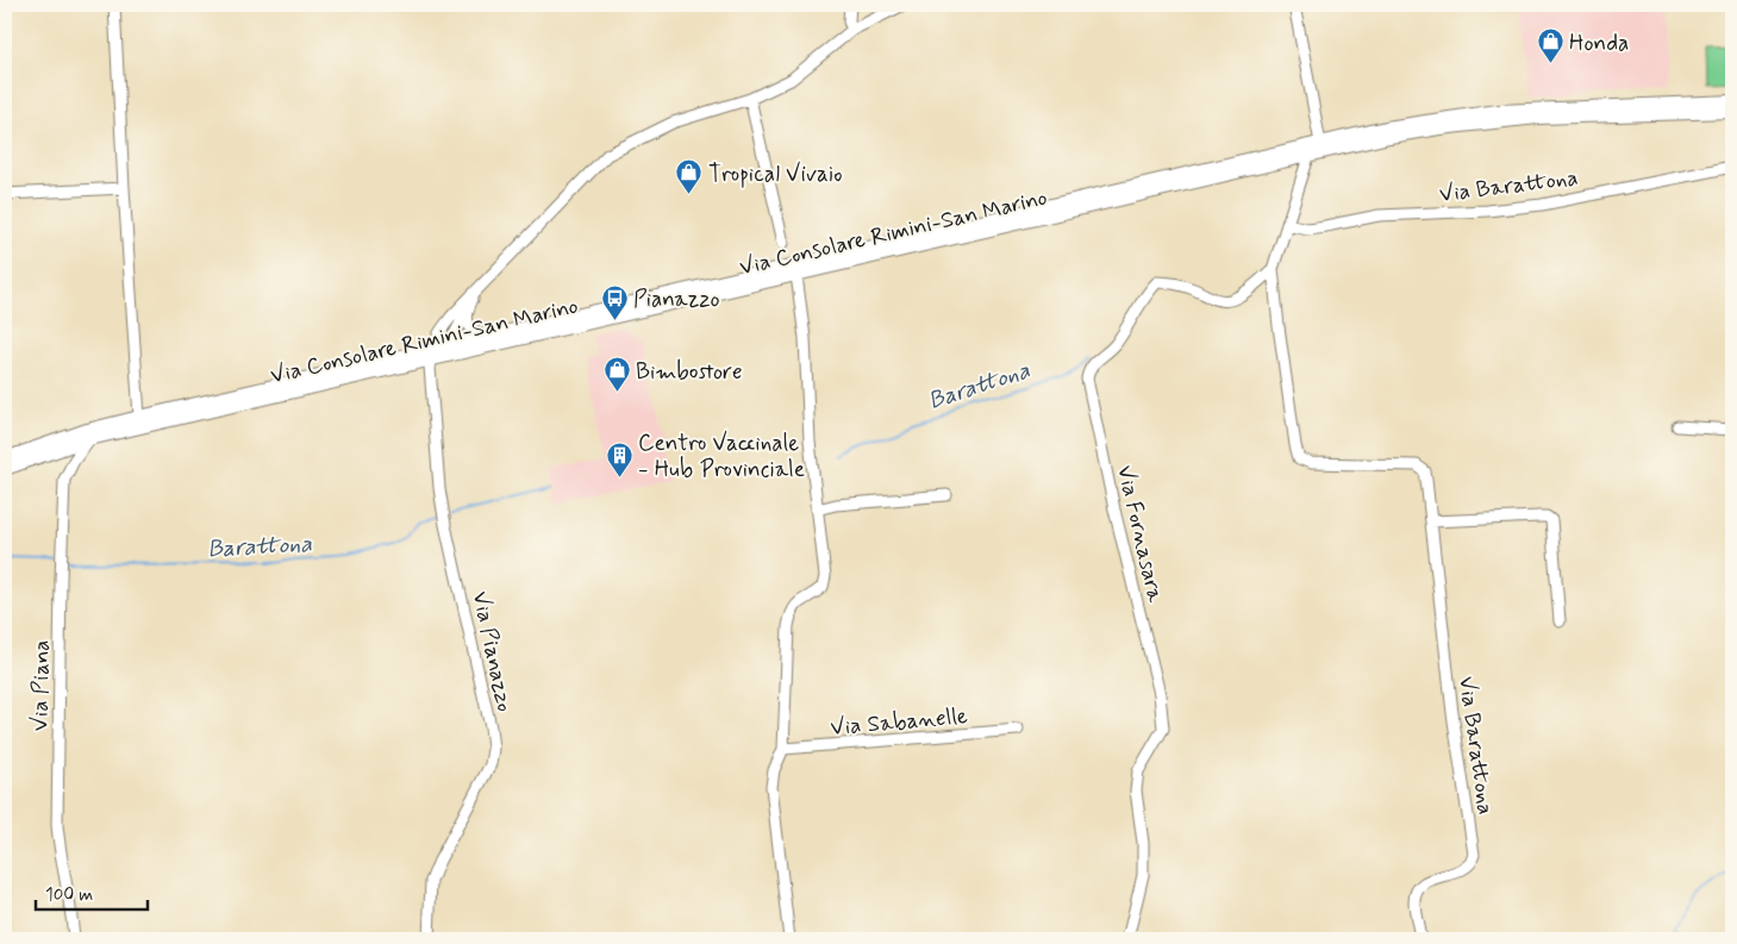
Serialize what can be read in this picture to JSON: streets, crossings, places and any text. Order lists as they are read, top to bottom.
{
  "streets": {
    "main road": ["Via Consolare Rimini-San Marino"],
    "street": [
      "Via Barattona",
      "Via Fornasara",
      "Via Pianazzo",
      "Via Piana",
      "Via Sabanelle"
    ]
  },
  "crossings": [
    ["Via Barattona", "Via Consolare Rimini-San Marino"],
    ["Via Barattona", "Via Fornasara"],
    ["Via Consolare Rimini-San Marino", "Via Pianazzo"],
    ["Via Consolare Rimini-San Marino", "Via Piana"]
  ],
  "water": ["Barattona"],
  "places": {
    "shop": ["Honda", "Tropical Vivaio", "Bimbostore"],
    "bus stop": ["Pianazzo"],
    "building": ["Centro Vaccinale - Hub Provinciale"]
  },
  "scale_bar": "100 m"
}
